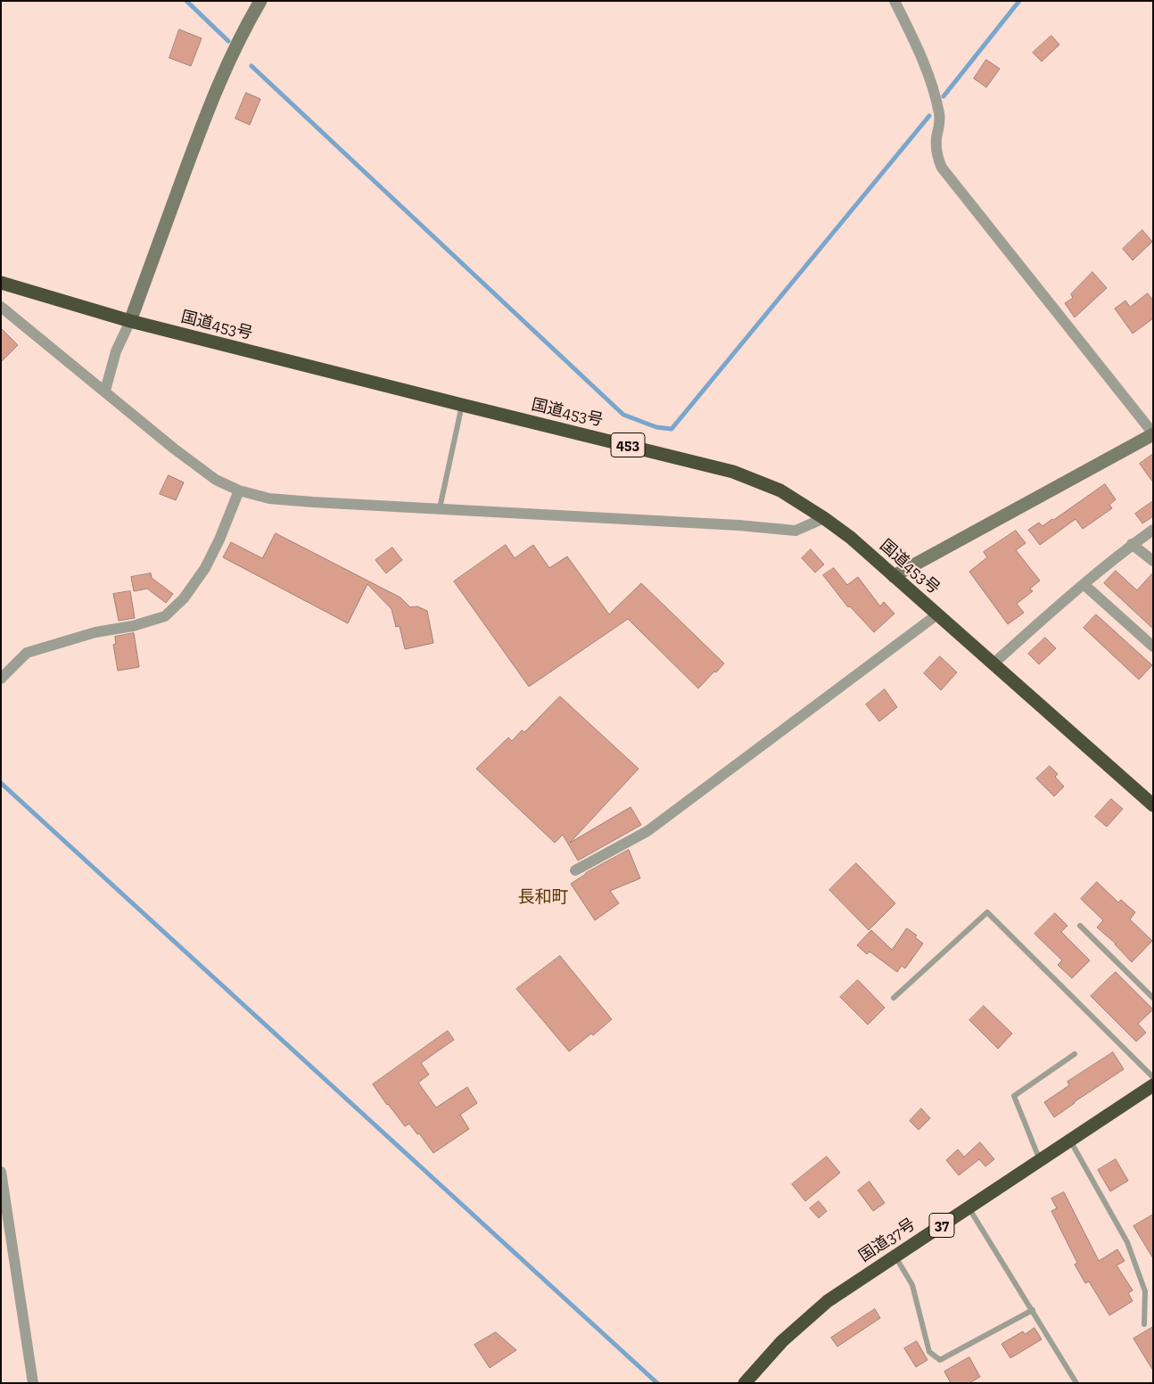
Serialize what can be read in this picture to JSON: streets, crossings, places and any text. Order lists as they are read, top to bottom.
{
  "streets": {
    "highway": [
      "国道453号",
      "453",
      "37",
      "国道37号"
    ]
  },
  "districts": ["長和町"]
}
